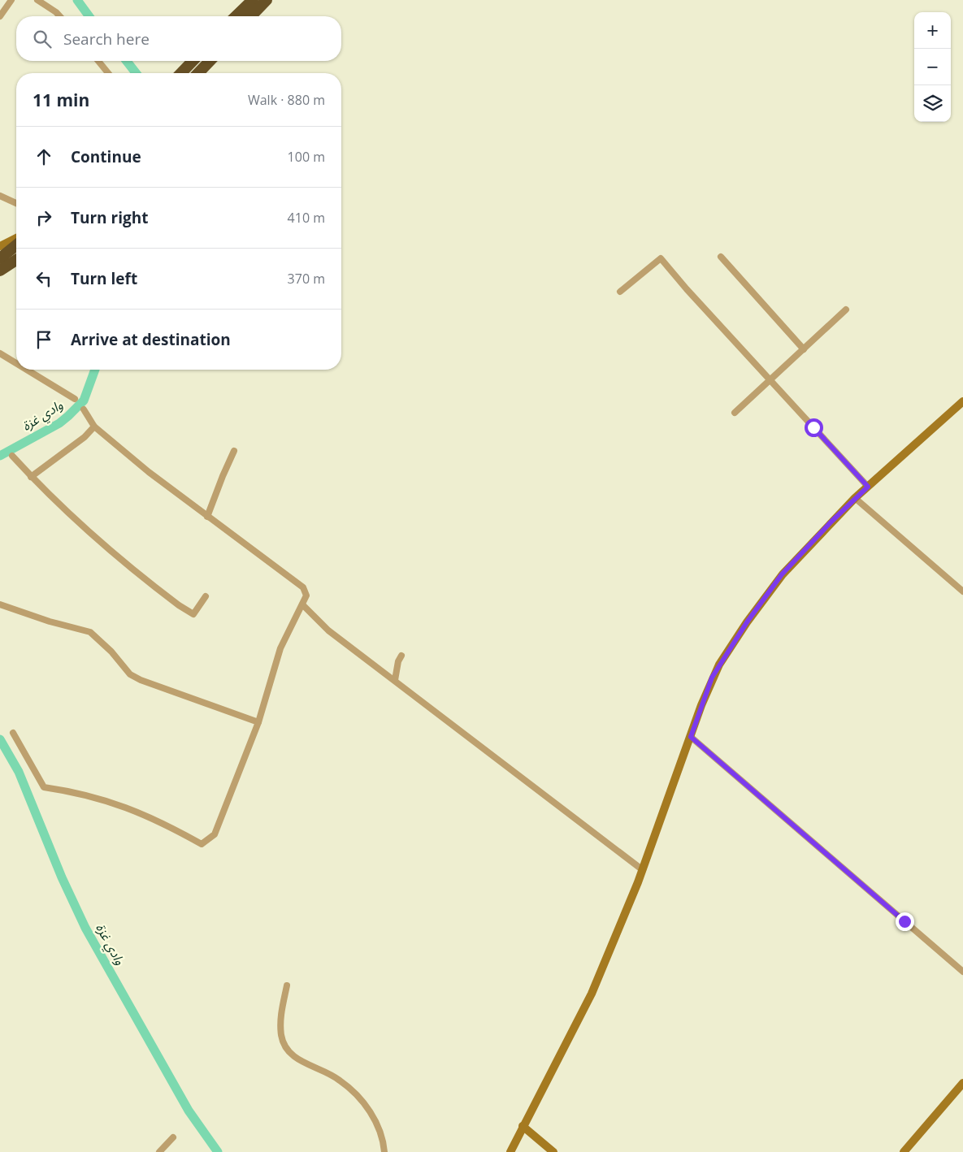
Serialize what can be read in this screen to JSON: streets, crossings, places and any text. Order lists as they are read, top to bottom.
{
  "water": ["وادي غزة"],
  "page": {
    "map_buttons": ["+", "−"],
    "search": "Search here",
    "heading": ["11 min", "Walk · 880 m"],
    "list": [
      ["Continue", "100 m"],
      ["Turn right", "410 m"],
      ["Turn left", "370 m"],
      "Arrive at destination"
    ]
  }
}
